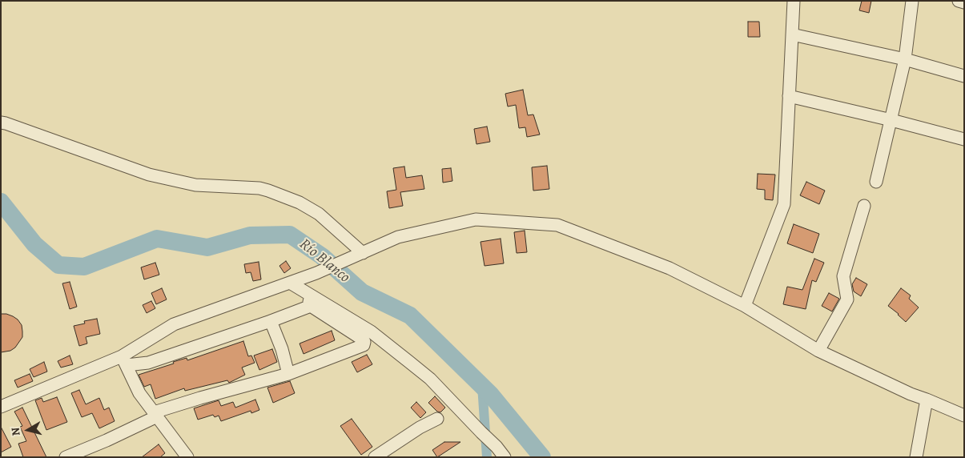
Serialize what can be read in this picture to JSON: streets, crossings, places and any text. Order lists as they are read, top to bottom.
{
  "water": ["Río Blanco"],
  "north": "left"
}
